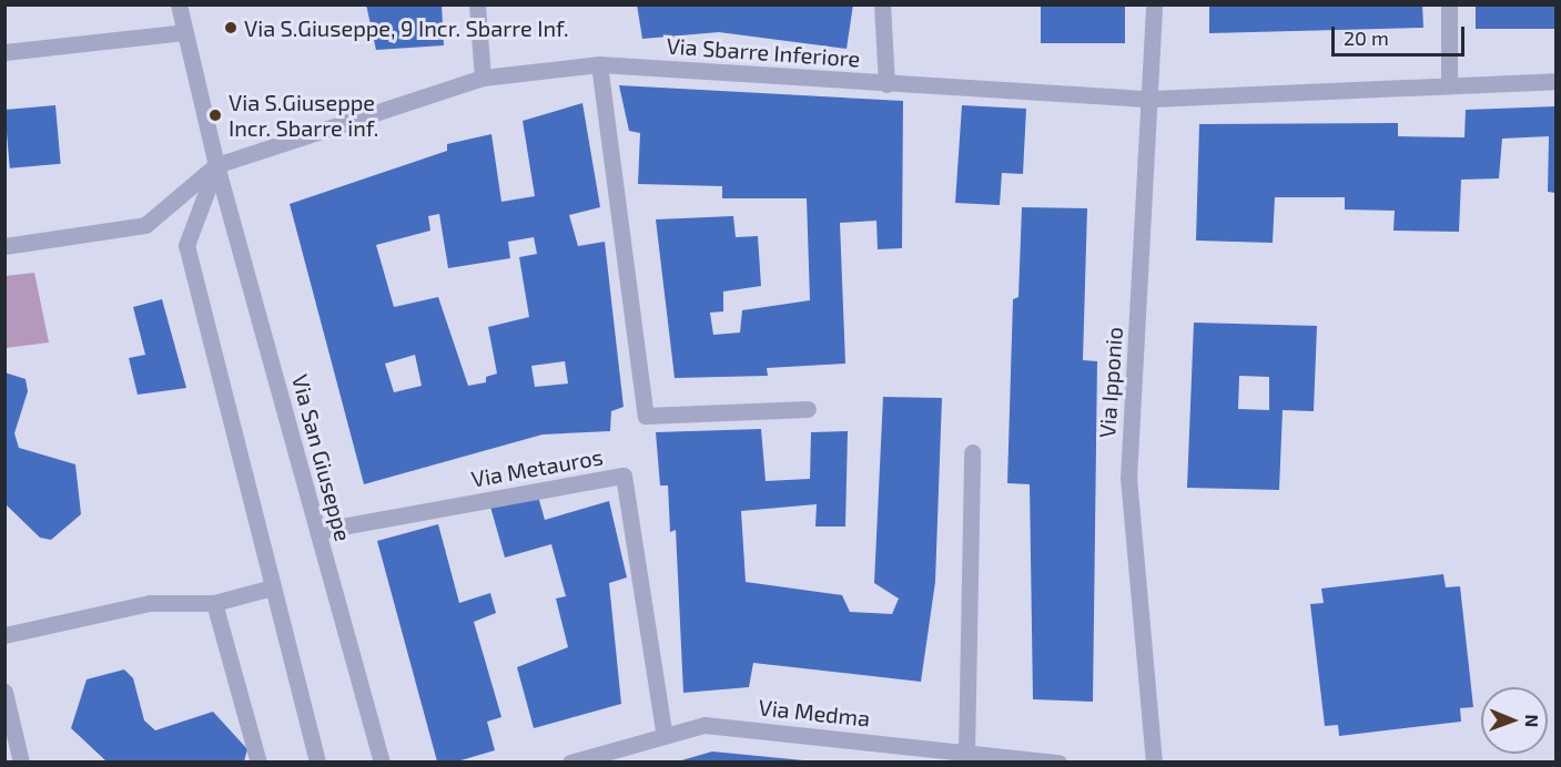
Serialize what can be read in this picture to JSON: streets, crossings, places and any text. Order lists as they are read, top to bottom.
{
  "streets": {
    "street": [
      "Via Sbarre Inferiore",
      "Via Ipponio",
      "Via San Giuseppe",
      "Via Metauros",
      "Via Medma"
    ]
  },
  "crossings": [
    ["Via Sbarre Inferiore", "Via Ipponio"],
    ["Via Sbarre Inferiore", "Via San Giuseppe"],
    ["Via San Giuseppe", "Via Metauros"],
    ["Via Metauros", "Via Medma"]
  ],
  "places": ["Via S.Giuseppe, 9 Incr. Sbarre Inf.", "Via S.Giuseppe Incr. Sbarre inf."],
  "scale_bar": "20 m",
  "north": "right"
}
